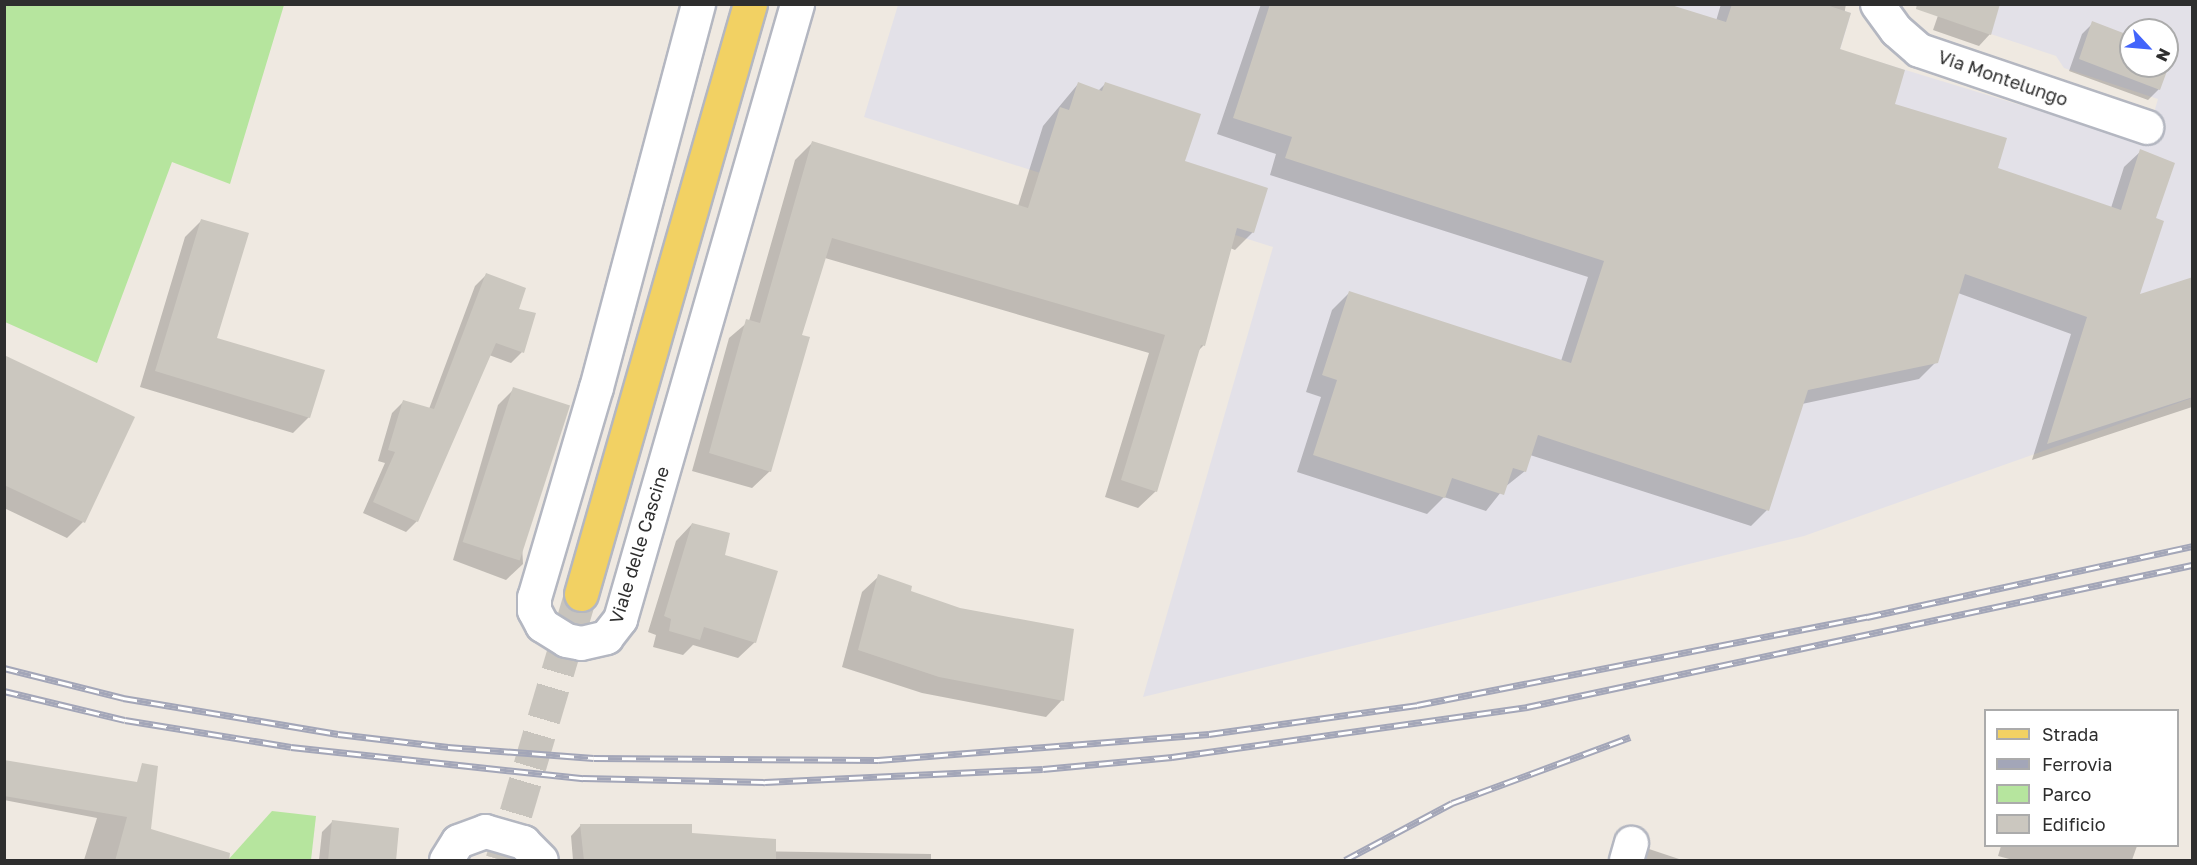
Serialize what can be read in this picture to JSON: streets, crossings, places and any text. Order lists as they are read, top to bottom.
{
  "streets": {
    "street": ["Via Montelungo", "Viale delle Cascine"]
  },
  "legend": [
    "Strada",
    "Ferrovia",
    "Parco",
    "Edificio"
  ],
  "north": "bottom right"
}
